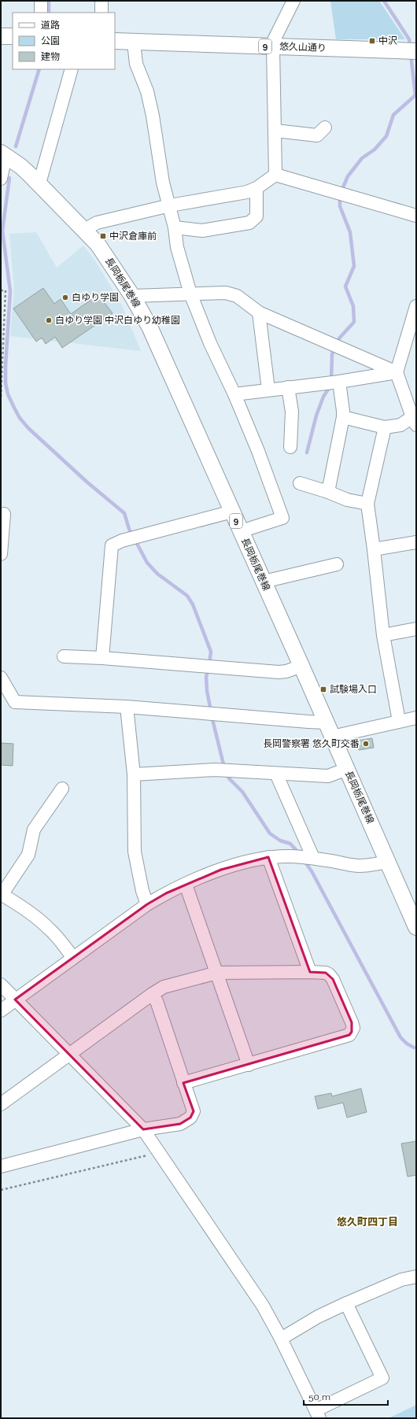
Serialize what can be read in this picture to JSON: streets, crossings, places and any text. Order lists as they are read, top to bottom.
{
  "streets": {
    "main road": ["9", "悠久山通り", "長岡栃尾巻線"]
  },
  "districts": ["悠久町四丁目"],
  "places": {
    "transit": ["中沢", "中沢倉庫前", "試験場入口"],
    "other": ["白ゆり学園", "白ゆり学園 中沢白ゆり幼稚園", "長岡警察署 悠久町交番"]
  },
  "legend": ["道路", "公園", "建物"],
  "scale_bar": "50 m"
}
